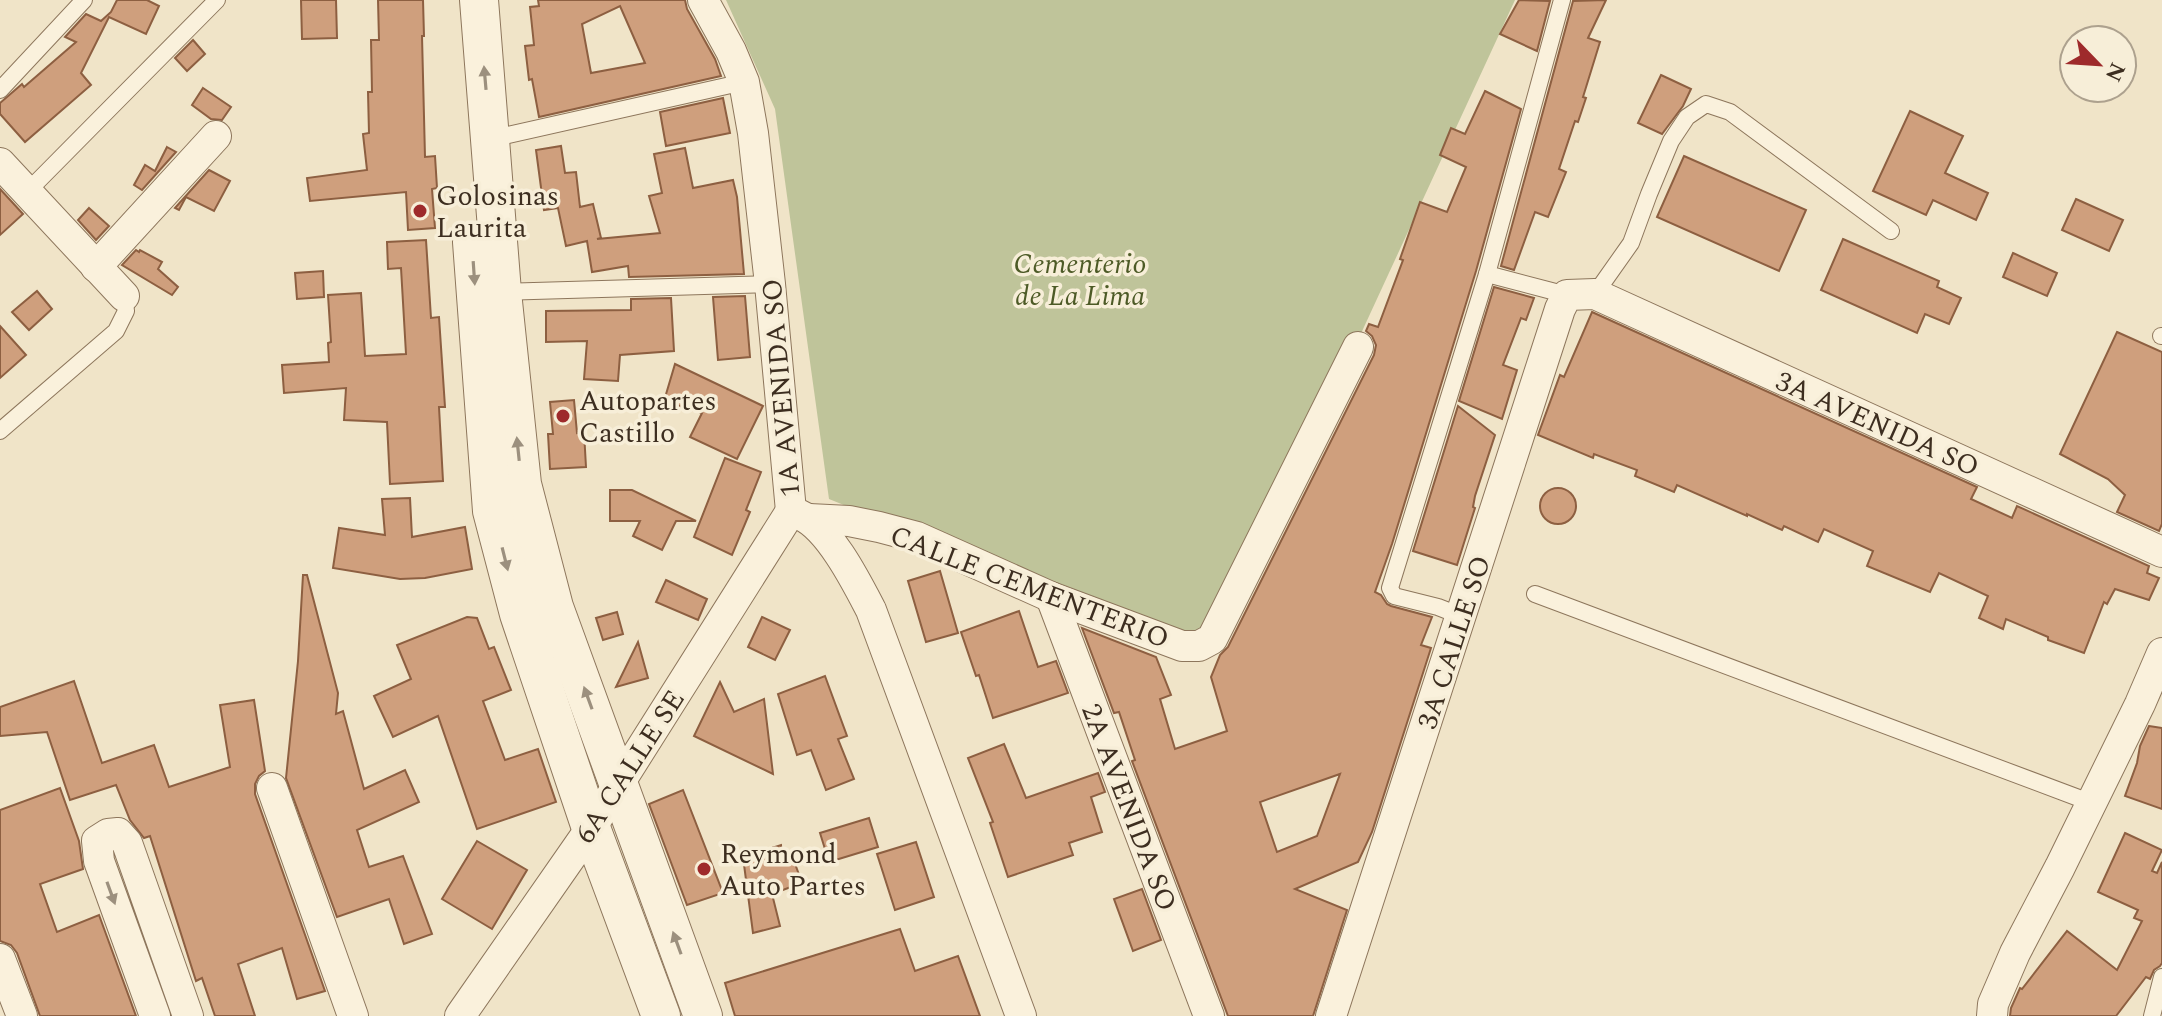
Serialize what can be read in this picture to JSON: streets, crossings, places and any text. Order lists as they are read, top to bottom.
{
  "streets": {
    "street": [
      "1A AVENIDA SO",
      "3A AVENIDA SO",
      "CALLE CEMENTERIO",
      "3A CALLE SO",
      "6A CALLE SE",
      "2A AVENIDA SO"
    ]
  },
  "crossings": [
    ["1A AVENIDA SO", "CALLE CEMENTERIO"],
    ["1A AVENIDA SO", "6A CALLE SE"],
    ["3A AVENIDA SO", "3A CALLE SO"],
    ["CALLE CEMENTERIO", "6A CALLE SE"],
    ["CALLE CEMENTERIO", "2A AVENIDA SO"]
  ],
  "parks": ["Cementerio de La Lima"],
  "places": ["Golosinas Laurita", "Autopartes Castillo", "Reymond Auto Partes"],
  "north": "bottom right"
}
